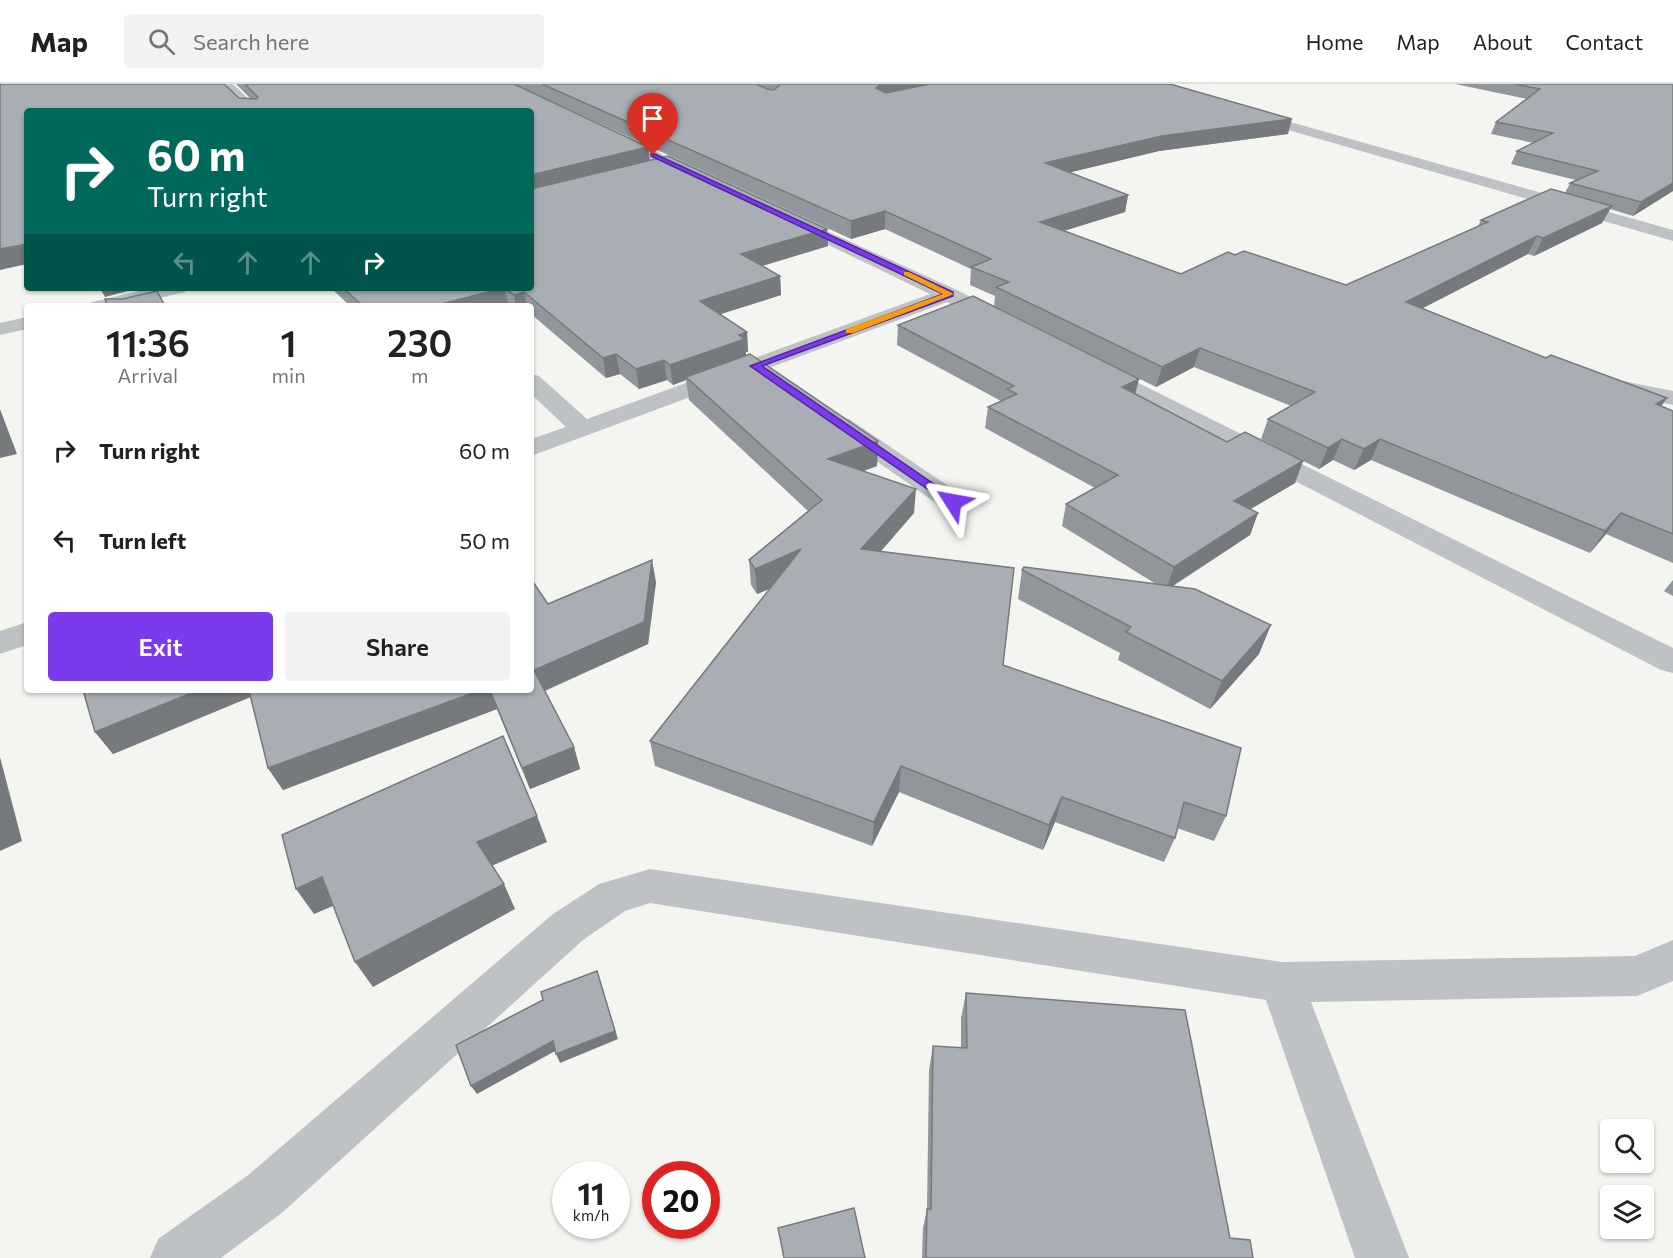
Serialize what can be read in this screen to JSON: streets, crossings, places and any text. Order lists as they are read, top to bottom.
{
  "page": {
    "header": "Map",
    "search": "Search here",
    "nav": [
      "Home",
      "Map",
      "About",
      "Contact"
    ],
    "turn": ["60 m", "Turn right"],
    "eta": [
      "11:36",
      "Arrival",
      "1",
      "min",
      "230",
      "m"
    ],
    "list": [
      {
        "name": "Turn right",
        "value": "60 m"
      },
      {
        "name": "Turn left",
        "value": "50 m"
      }
    ],
    "buttons": ["Exit", "Share"],
    "speed": "11 km/h",
    "limit": "20"
  }
}
